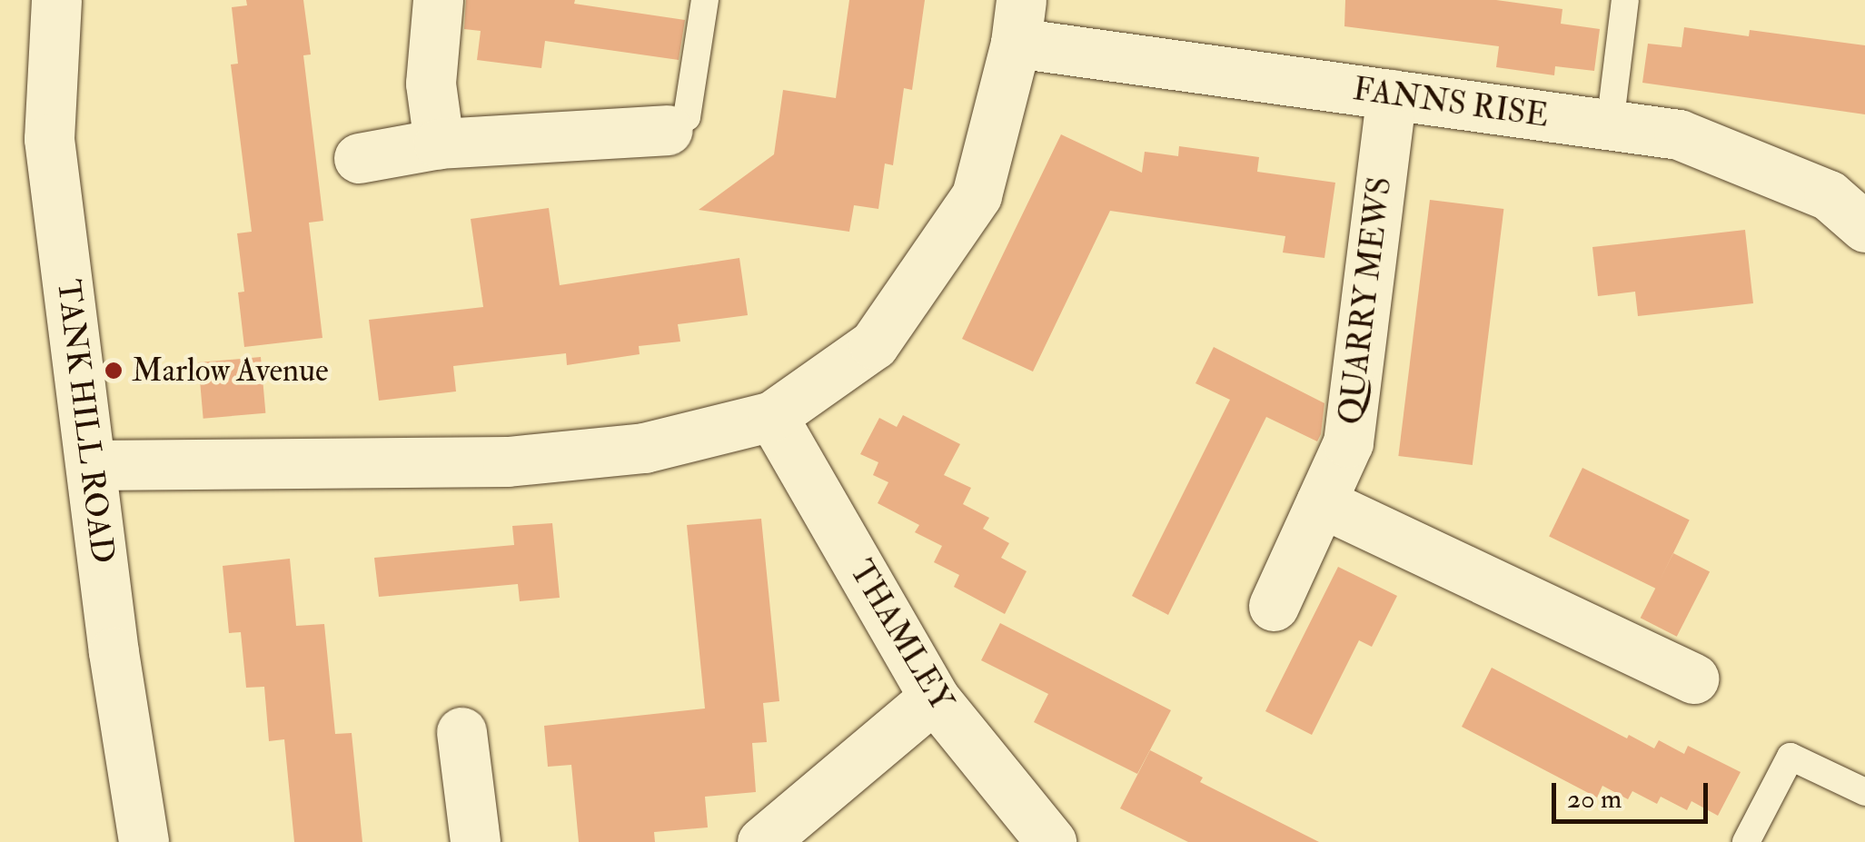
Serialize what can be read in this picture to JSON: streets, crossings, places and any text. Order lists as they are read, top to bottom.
{
  "streets": {
    "street": [
      "FANNS RISE",
      "QUARRY MEWS",
      "TANK HILL ROAD",
      "THAMLEY"
    ]
  },
  "crossings": [
    ["FANNS RISE", "QUARRY MEWS"]
  ],
  "places": ["Marlow Avenue"],
  "scale_bar": "20 m"
}
